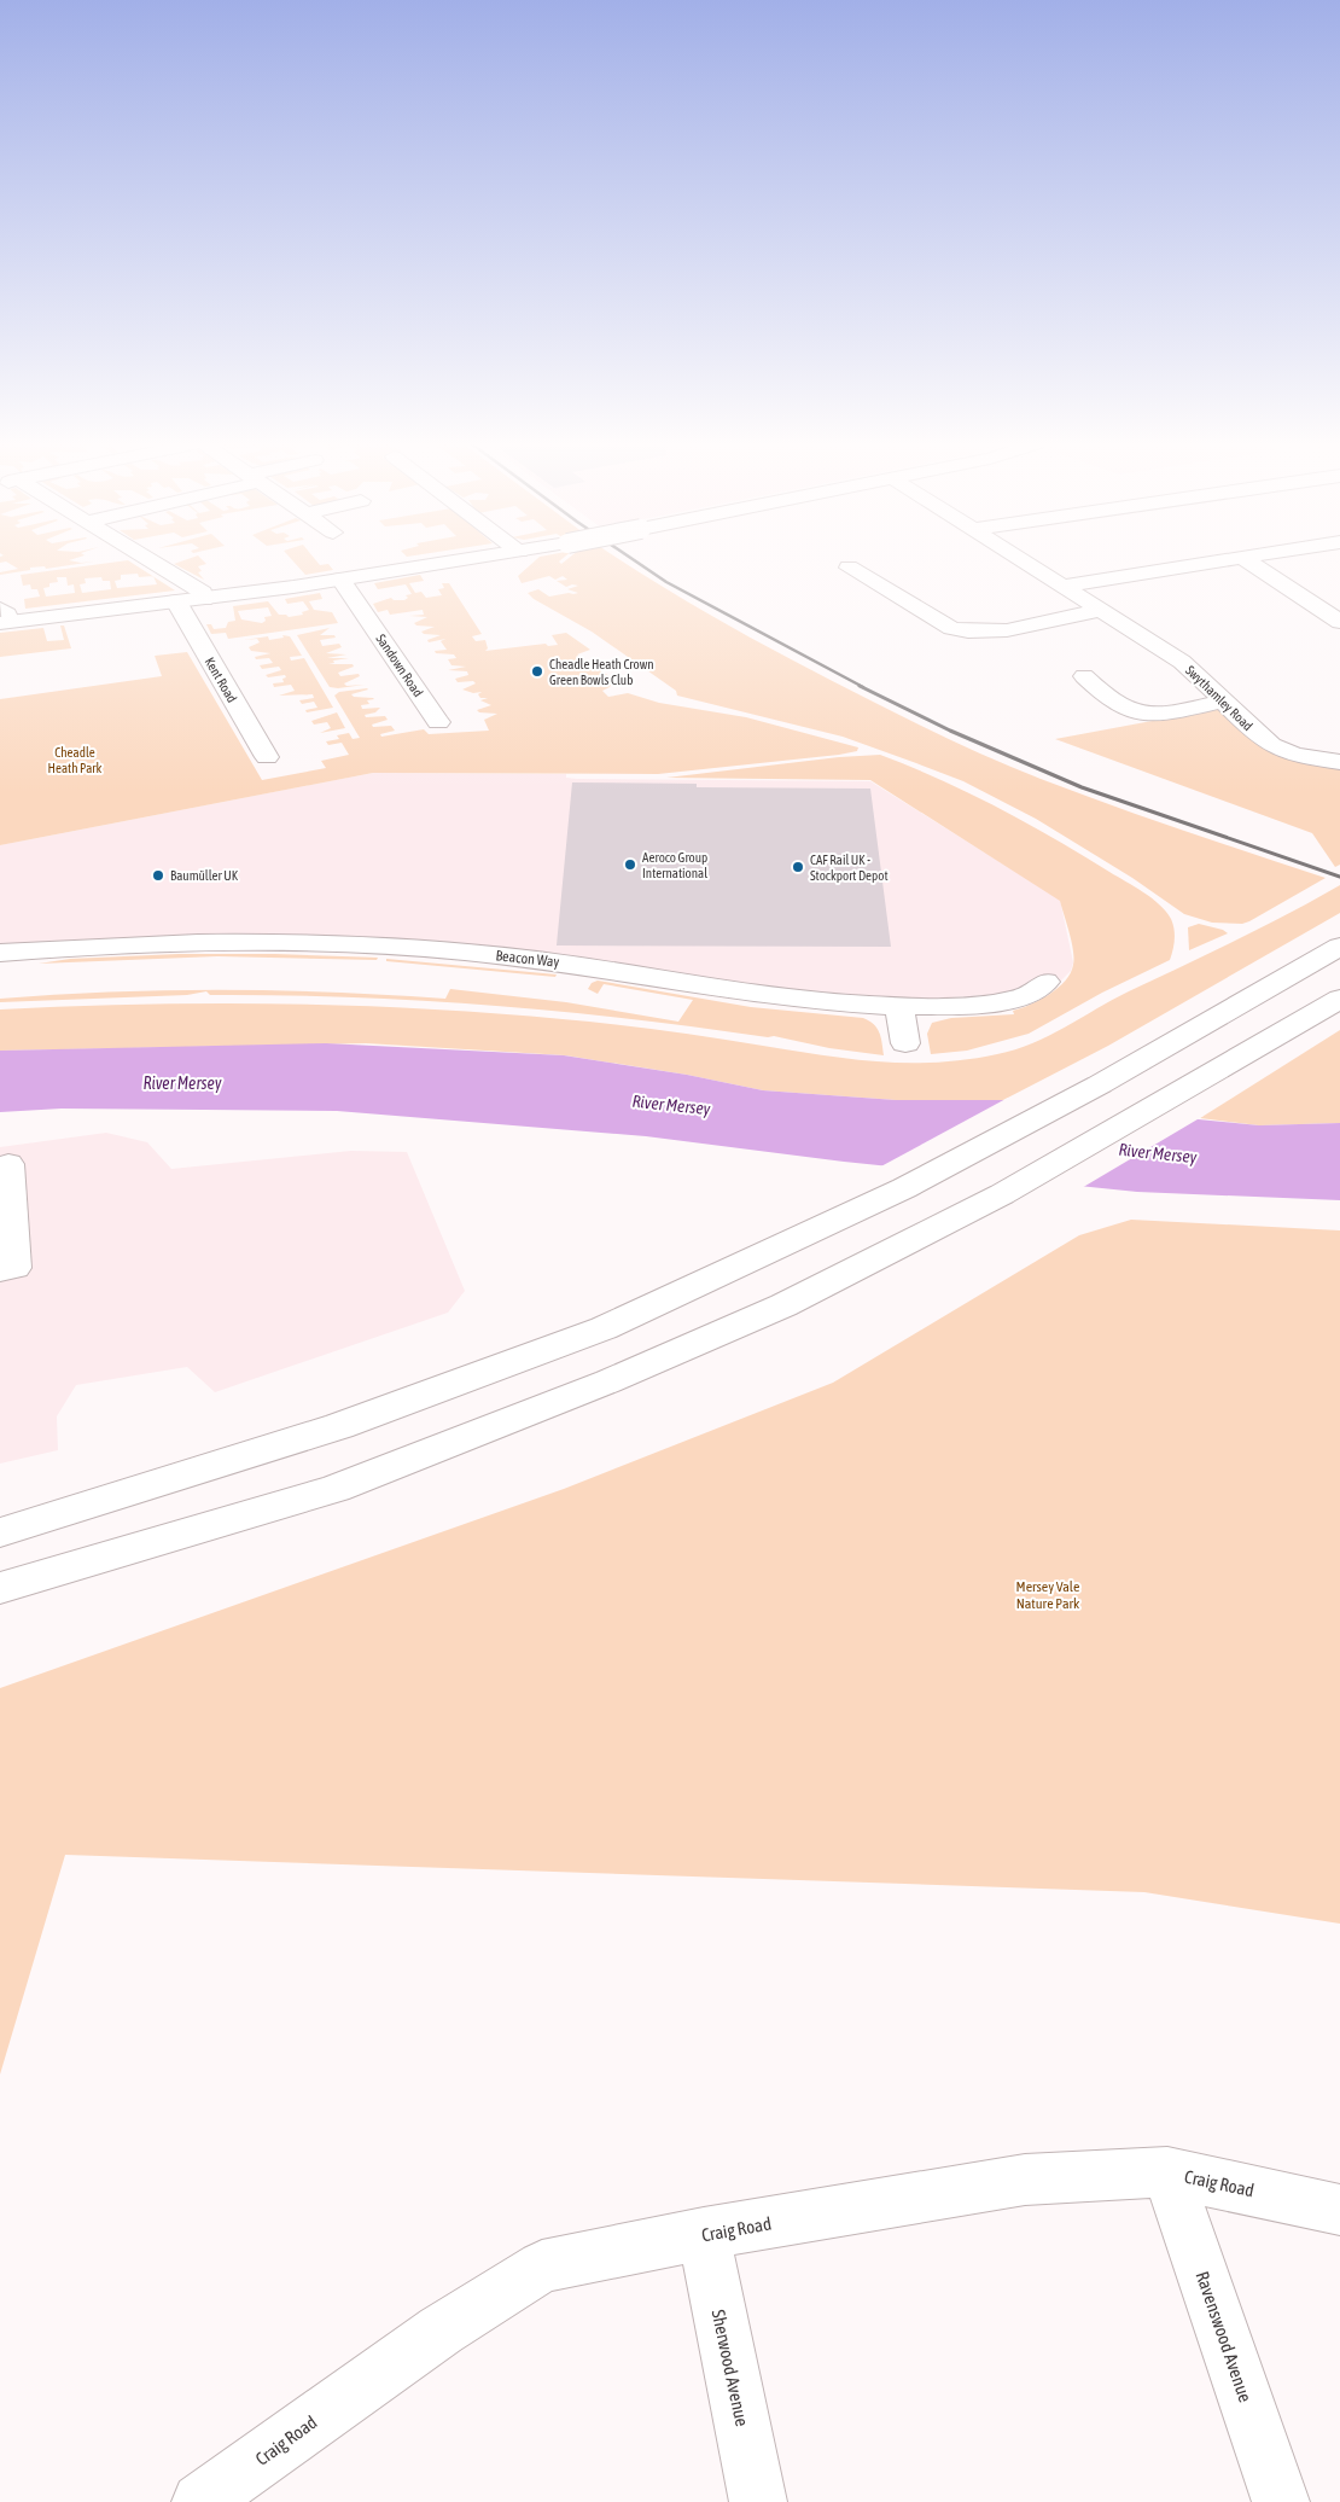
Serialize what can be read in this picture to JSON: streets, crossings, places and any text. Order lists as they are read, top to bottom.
{
  "streets": {
    "main road": [
      "Sandown Road",
      "Kent Road",
      "Swythamley Road",
      "Beacon Way",
      "Craig Road",
      "Ravenswood Avenue",
      "Sherwood Avenue"
    ]
  },
  "crossings": [
    ["Craig Road", "Ravenswood Avenue"],
    ["Craig Road", "Sherwood Avenue"]
  ],
  "water": ["River Mersey"],
  "parks": ["Cheadle Heath Park", "Mersey Vale Nature Park"],
  "places": [
    "Cheadle Heath Crown Green Bowls Club",
    "Aeroco Group International",
    "CAF Rail UK - Stockport Depot",
    "Baumüller UK"
  ]
}
